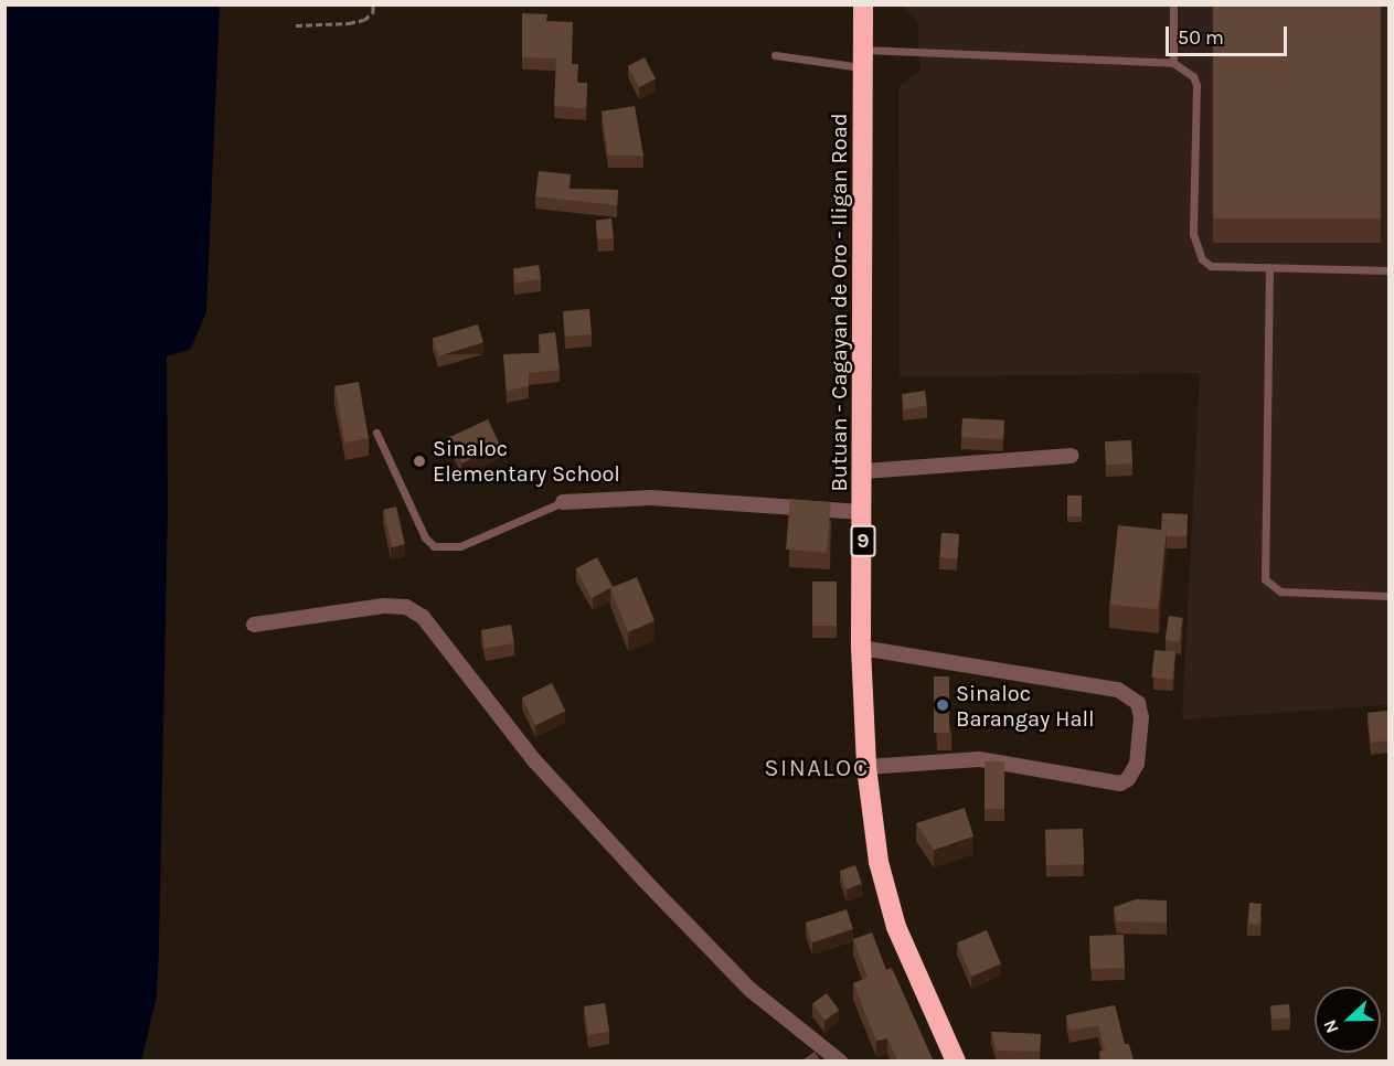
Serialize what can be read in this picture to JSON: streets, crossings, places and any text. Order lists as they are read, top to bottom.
{
  "streets": {
    "highway": ["Butuan - Cagayan de Oro - Iligan Road", "9"]
  },
  "districts": ["SINALOC"],
  "places": ["Sinaloc Elementary School", "Sinaloc Barangay Hall"],
  "scale_bar": "50 m",
  "north": "left"
}
